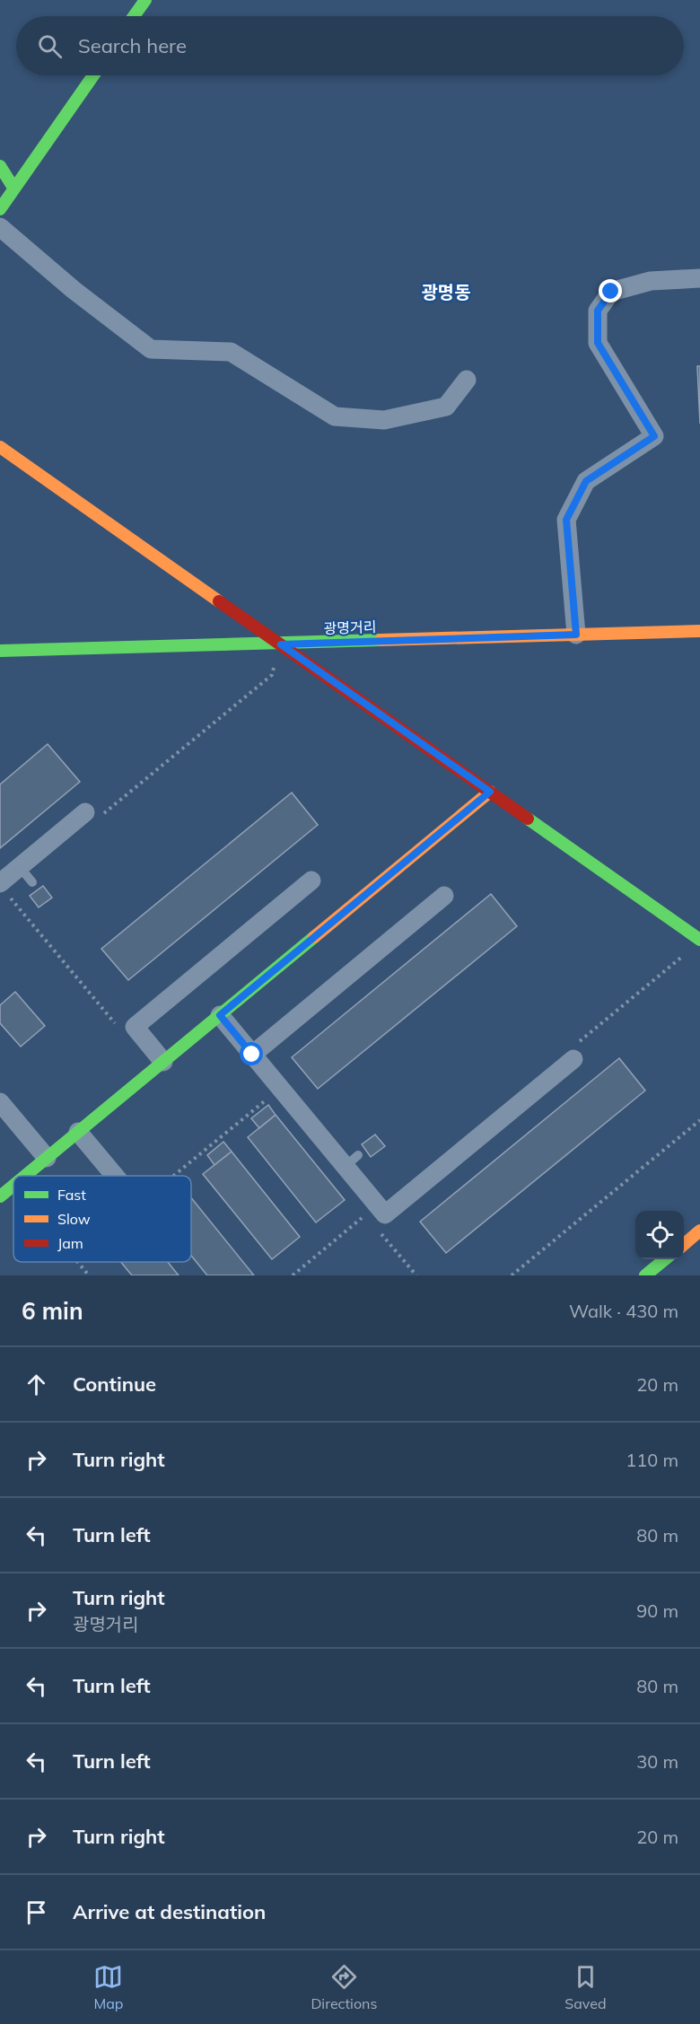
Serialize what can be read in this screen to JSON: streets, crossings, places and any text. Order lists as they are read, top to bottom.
{
  "streets": {
    "street": ["광명거리"]
  },
  "districts": ["광명동"],
  "legend": ["Fast", "Slow", "Jam"],
  "page": {
    "search": "Search here",
    "heading": ["6 min", "Walk · 430 m"],
    "list": [
      ["Continue", "20 m"],
      ["Turn right", "110 m"],
      ["Turn left", "80 m"],
      ["Turn right", "광명거리", "90 m"],
      ["Turn left", "80 m"],
      ["Turn left", "30 m"],
      ["Turn right", "20 m"],
      "Arrive at destination"
    ],
    "nav": ["Map", "Directions", "Saved"]
  }
}
